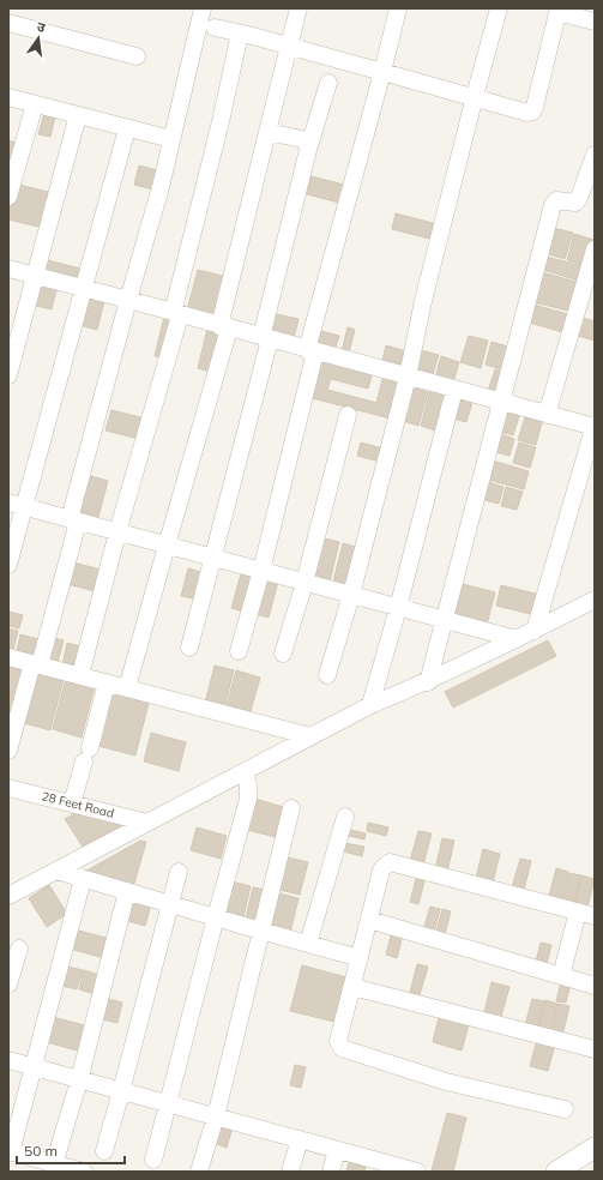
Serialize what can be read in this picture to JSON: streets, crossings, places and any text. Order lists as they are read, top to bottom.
{
  "streets": {
    "street": ["28 Feet Road"]
  },
  "scale_bar": "50 m",
  "north": "top"
}
